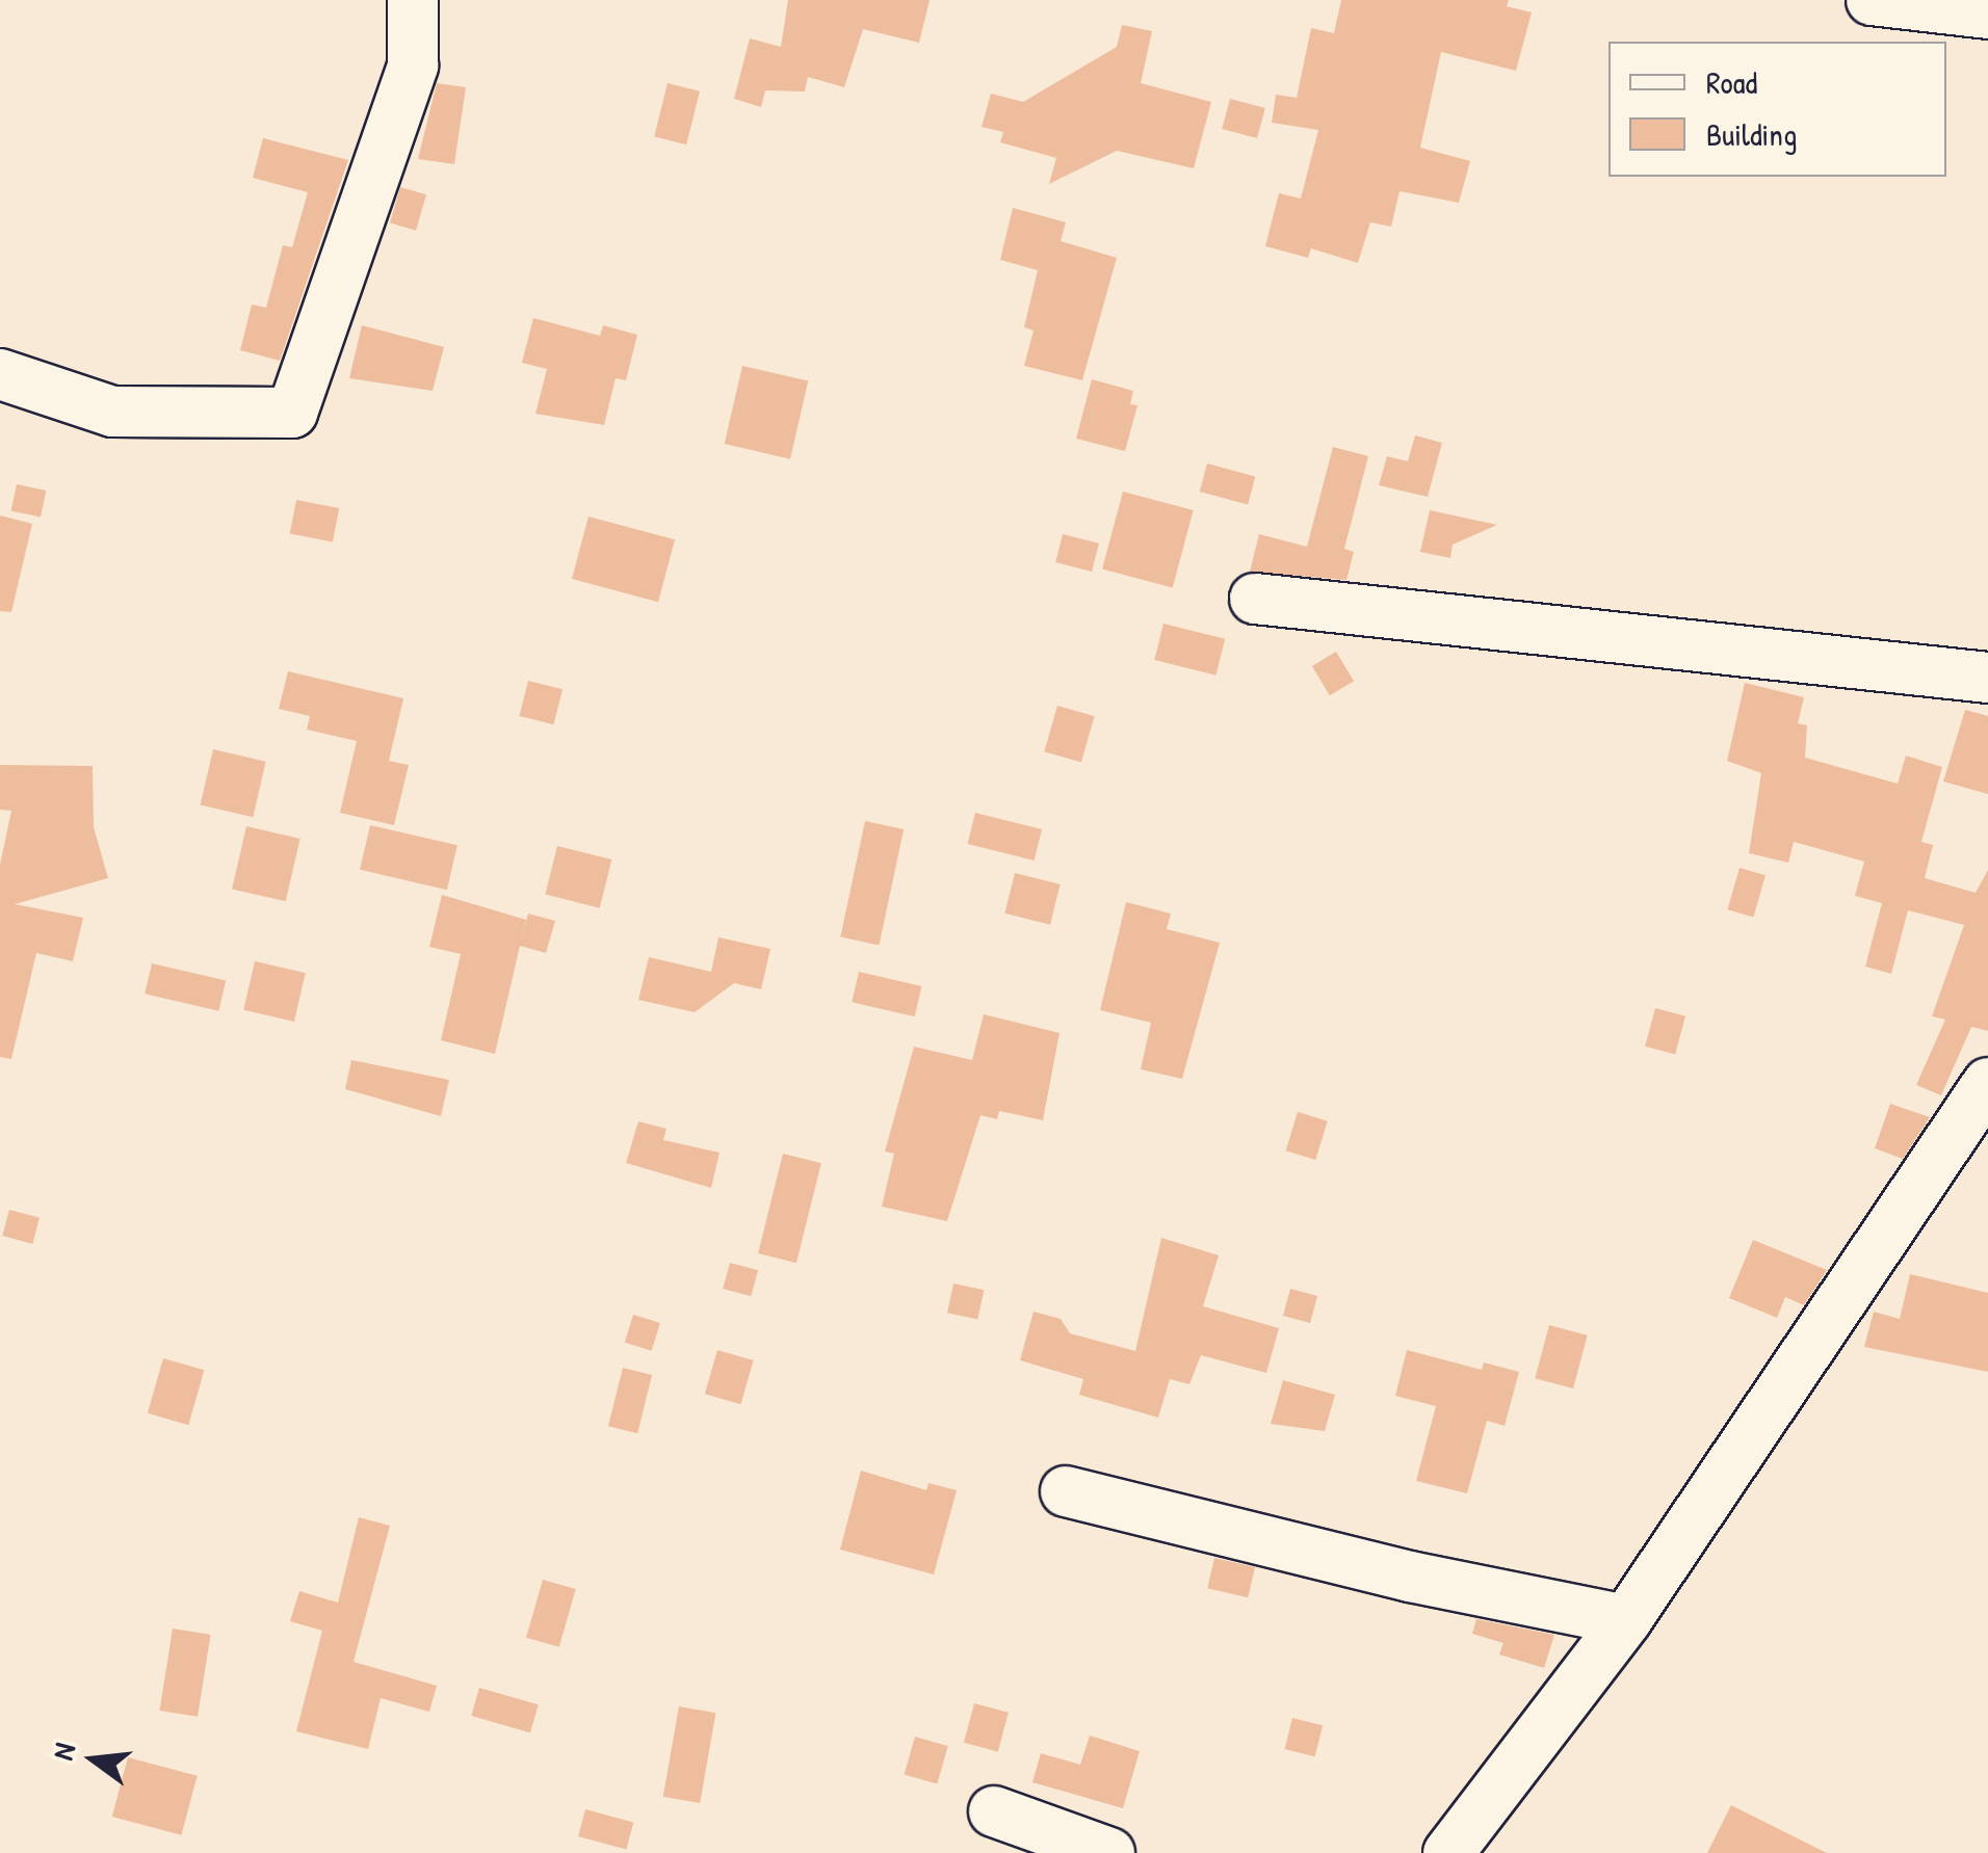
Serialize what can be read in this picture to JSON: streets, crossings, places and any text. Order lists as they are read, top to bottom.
{
  "legend": ["Road", "Building"],
  "north": "left"
}
